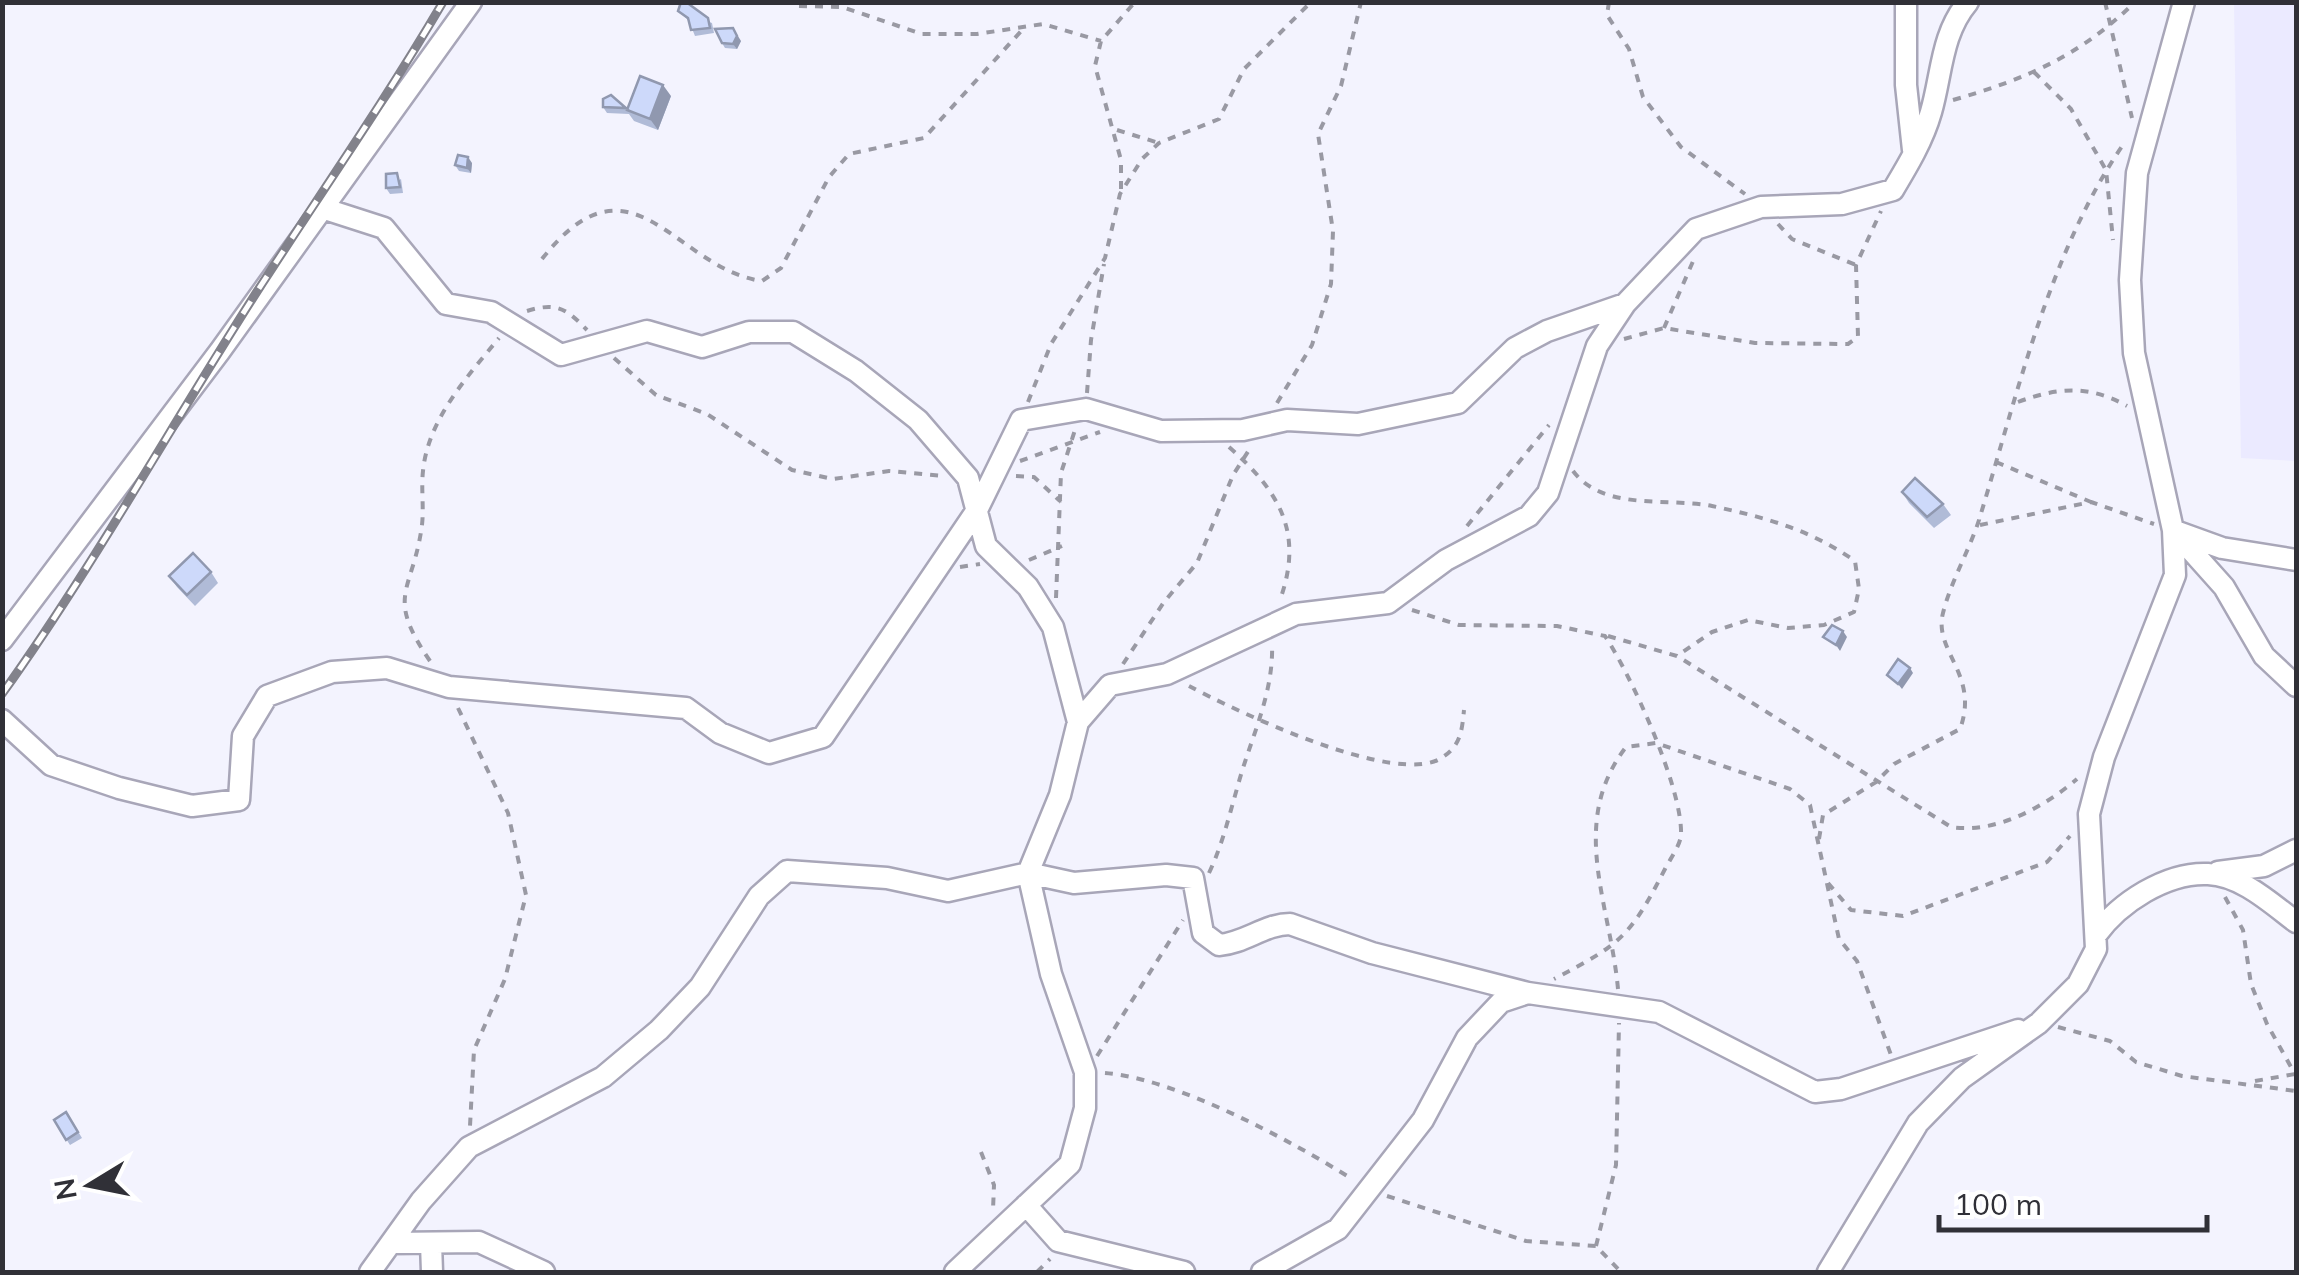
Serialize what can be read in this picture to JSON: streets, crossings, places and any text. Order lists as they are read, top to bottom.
{
  "scale_bar": "100 m",
  "north": "left"
}
